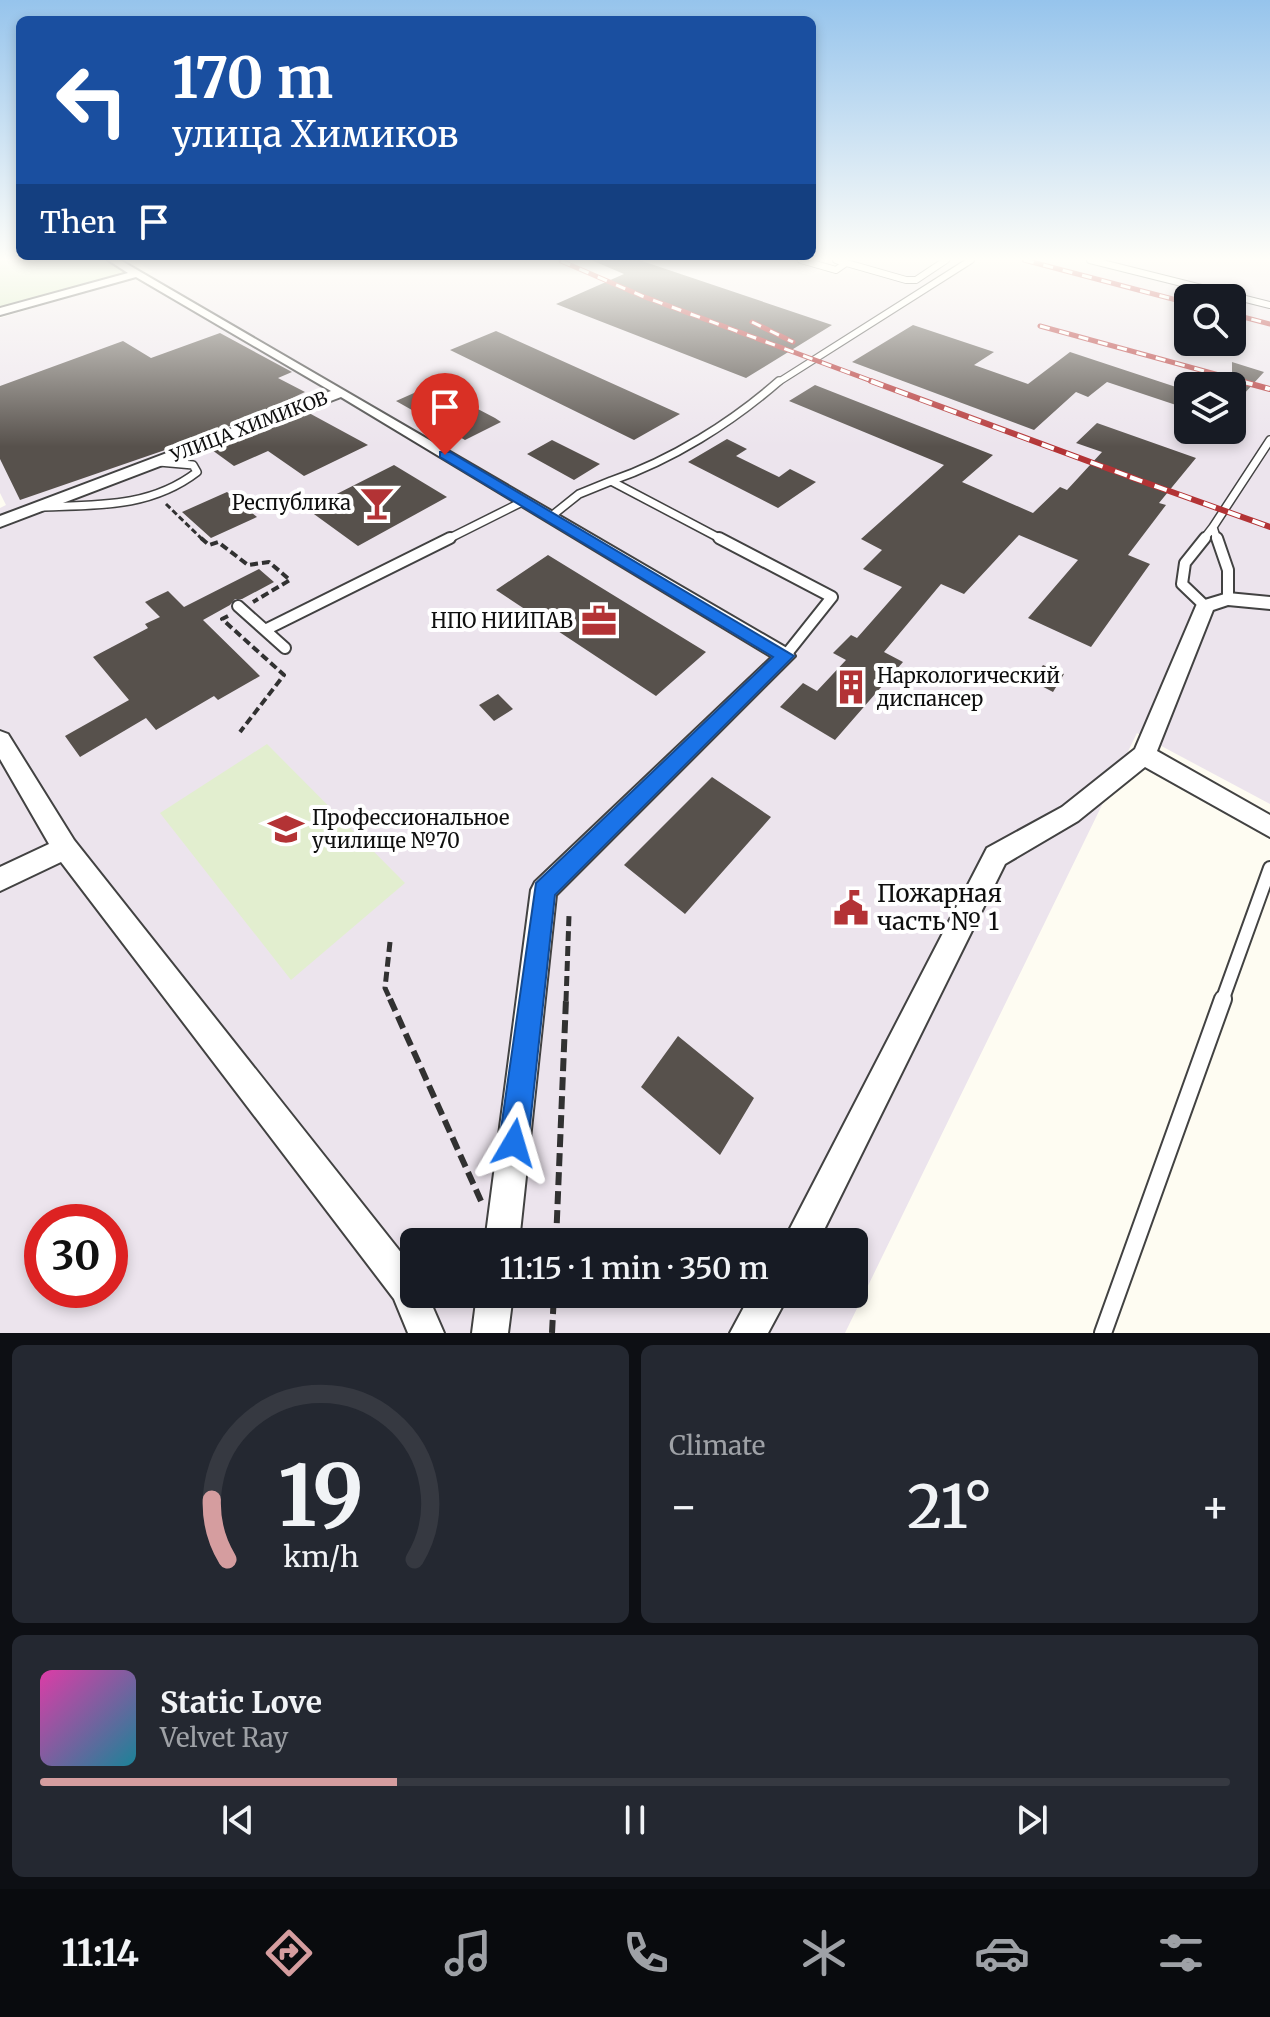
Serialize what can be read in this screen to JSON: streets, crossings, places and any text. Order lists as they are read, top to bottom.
{
  "streets": {
    "street": ["УЛИЦА ХИМИКОВ"]
  },
  "places": {
    "bar": ["Республика"],
    "office": ["НПО НИИПАВ"],
    "building": ["Наркологический диспансер"],
    "school or university": ["Профессиональное училище №70"],
    "public building": ["Пожарная часть № 1"]
  },
  "page": {
    "turn": ["170 m", "улица Химиков"],
    "then": "Then",
    "limit": "30",
    "trip": "11:15 · 1 min · 350 m",
    "tile": "Climate",
    "heat": ["−", "21°", "+"],
    "song": ["Static Love", "Velvet Ray"],
    "tabs": "11:14",
    "gauge": ["19", "km/h"]
  }
}
